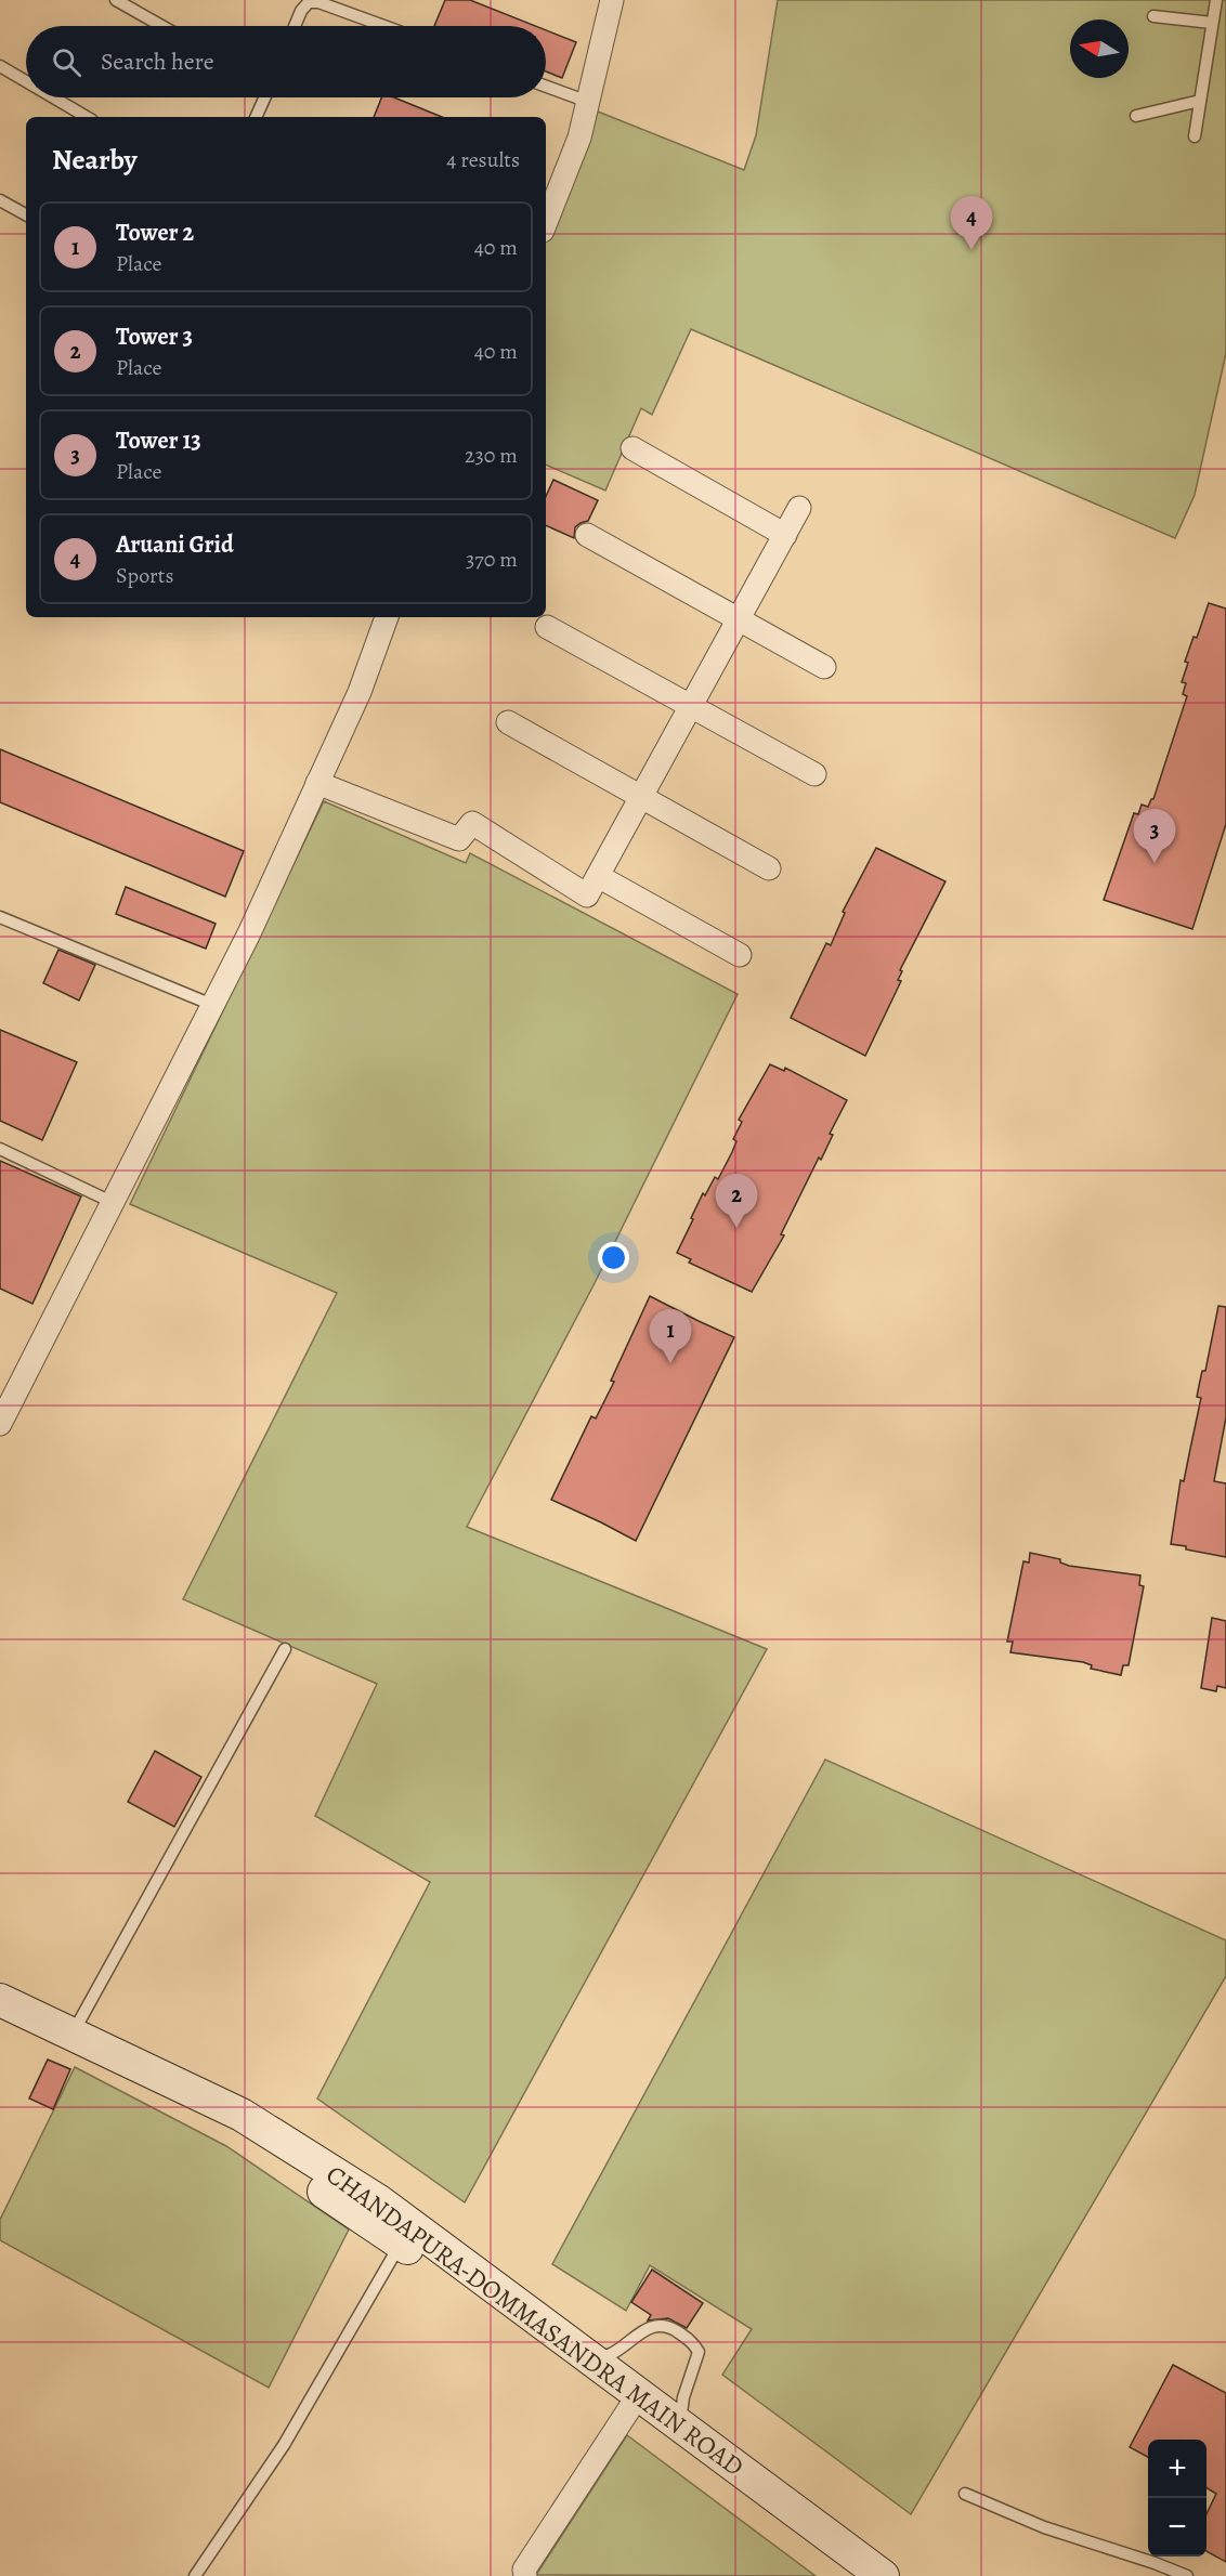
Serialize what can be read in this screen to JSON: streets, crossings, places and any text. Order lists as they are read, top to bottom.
{
  "streets": {
    "main road": ["CHANDAPURA-DOMMASANDRA MAIN ROAD"]
  },
  "north": "left",
  "page": {
    "search": "Search here",
    "heading": ["Nearby", "4 results"],
    "pins": [
      "4",
      "3",
      "2",
      "1"
    ],
    "list": [
      {
        "mark": "1",
        "name": "Tower 2",
        "note": "Place",
        "value": "40 m"
      },
      {
        "mark": "2",
        "name": "Tower 3",
        "note": "Place",
        "value": "40 m"
      },
      {
        "mark": "3",
        "name": "Tower 13",
        "note": "Place",
        "value": "230 m"
      },
      {
        "mark": "4",
        "name": "Aruani Grid",
        "note": "Sports",
        "value": "370 m"
      }
    ],
    "map_buttons": ["+", "−"]
  }
}
